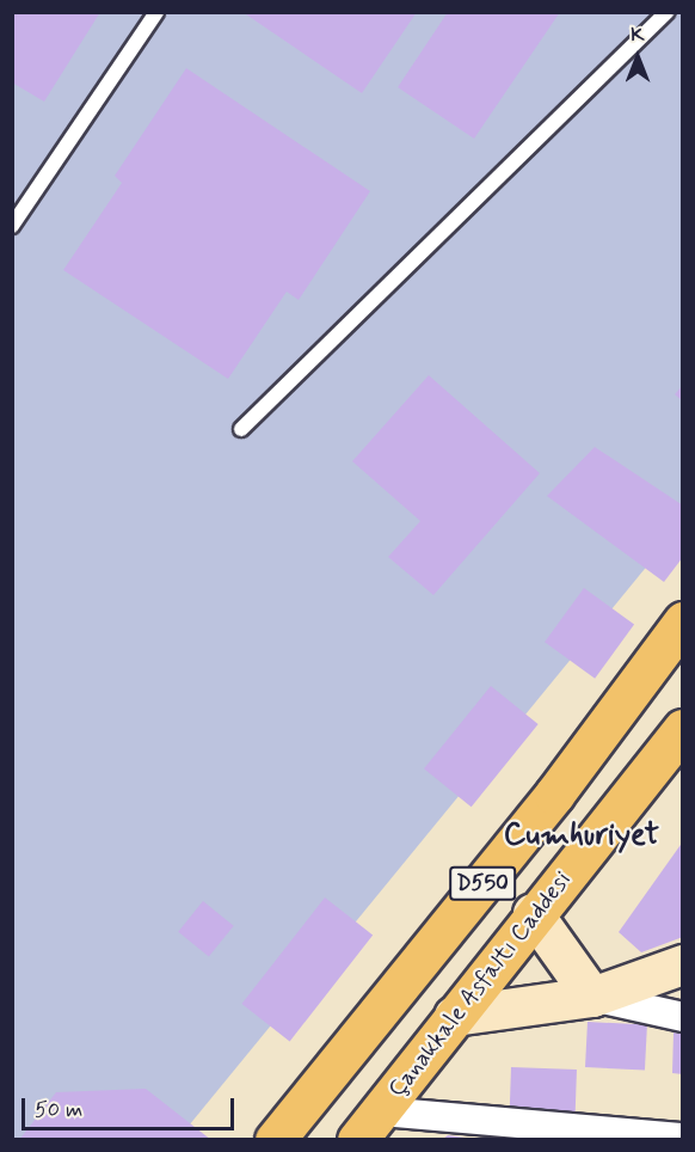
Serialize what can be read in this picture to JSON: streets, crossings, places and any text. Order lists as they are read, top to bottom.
{
  "streets": {
    "highway": ["D550", "Çanakkale Asfaltı Caddesi"]
  },
  "districts": ["Cumhuriyet"],
  "scale_bar": "50 m",
  "north": "top"
}
